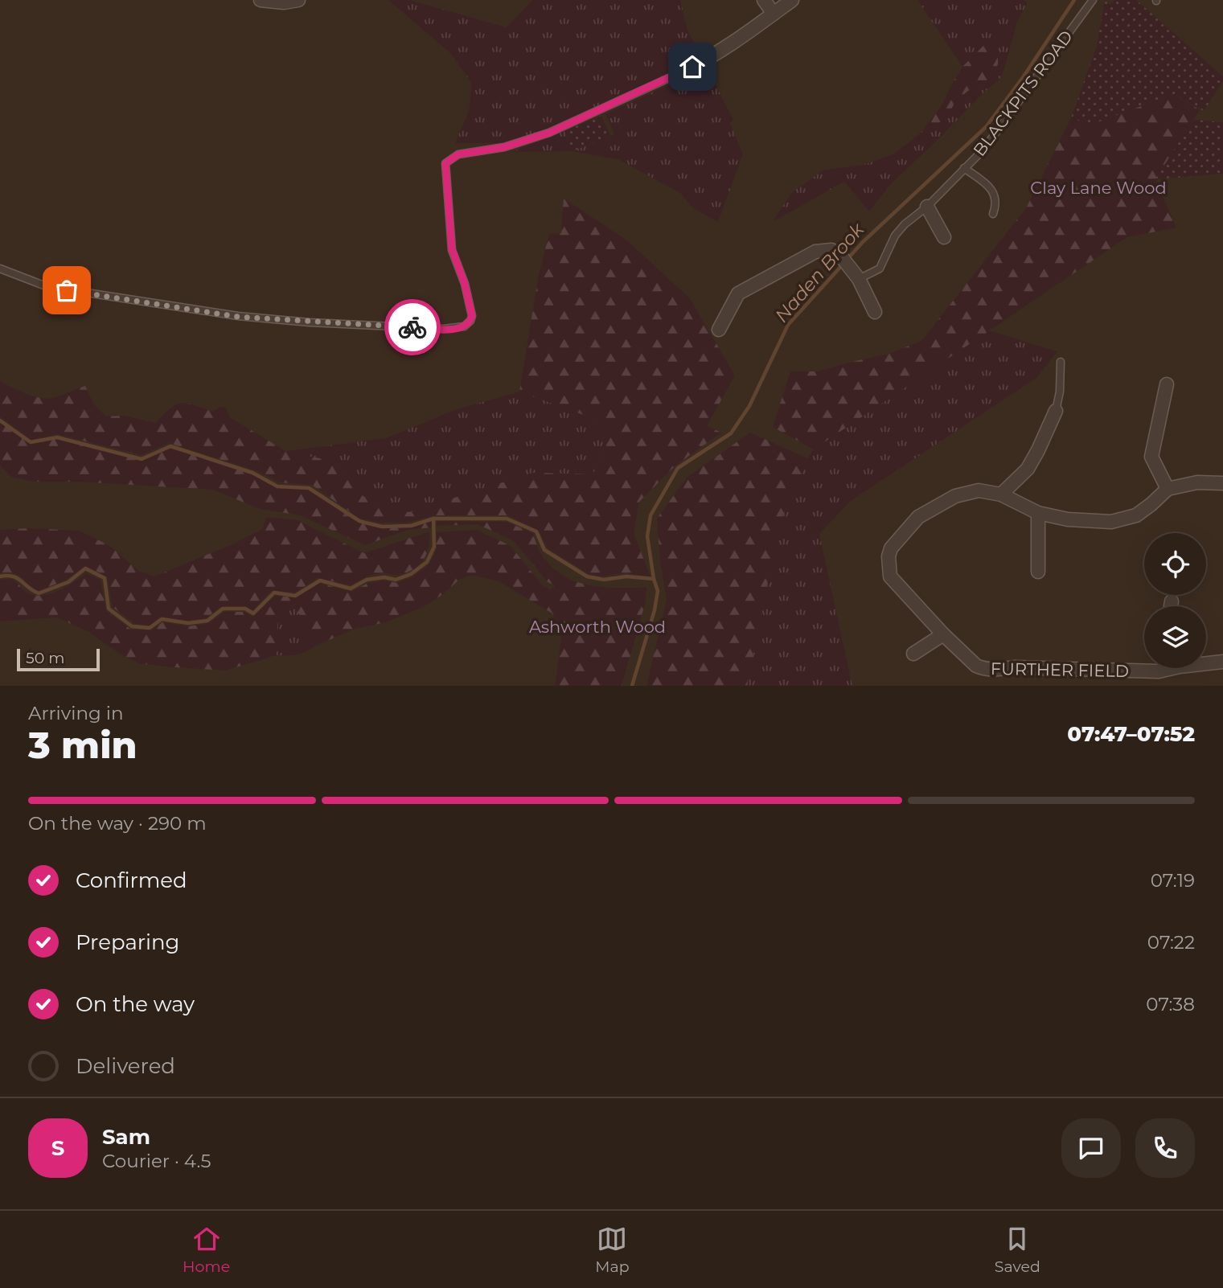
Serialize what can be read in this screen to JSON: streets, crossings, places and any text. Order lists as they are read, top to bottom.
{
  "streets": {
    "street": ["FURTHER FIELD"],
    "lane": ["BLACKPITS ROAD"]
  },
  "water": ["Naden Brook"],
  "parks": ["Clay Lane Wood", "Ashworth Wood"],
  "scale_bar": "50 m",
  "page": {
    "scale": "50 m",
    "heading": ["3 min", "Arriving in", "07:47–07:52"],
    "panel": ["Sam", "Courier · 4.5"],
    "bar": "On the way · 290 m",
    "list": [
      ["Confirmed", "07:19"],
      ["Preparing", "07:22"],
      ["On the way", "07:38"],
      "Delivered"
    ],
    "round": "S",
    "tabs": ["Home", "Map", "Saved"]
  }
}
